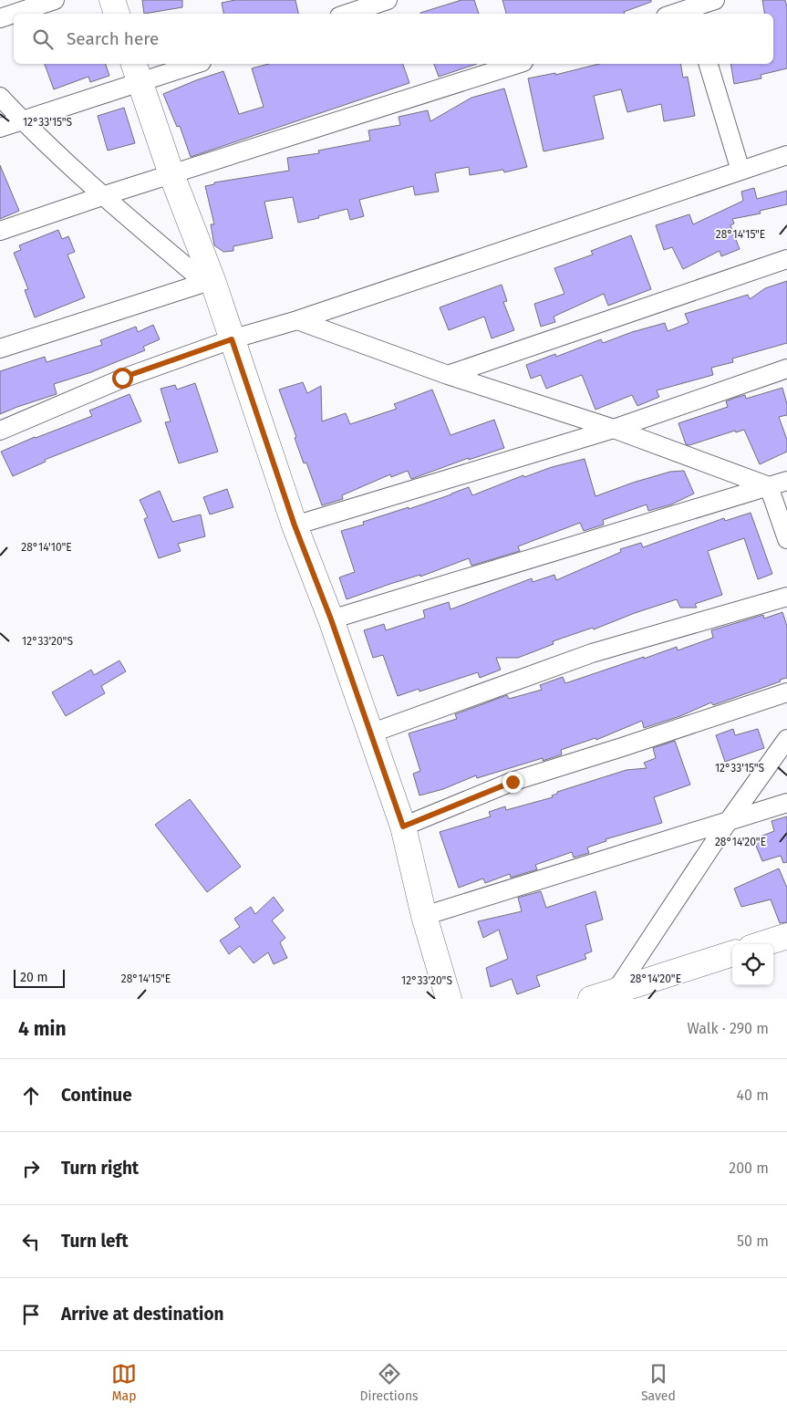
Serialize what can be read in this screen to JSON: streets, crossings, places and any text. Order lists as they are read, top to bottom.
{
  "scale_bar": "20 m",
  "page": {
    "search": "Search here",
    "scale": "20 m",
    "heading": ["4 min", "Walk · 290 m"],
    "list": [
      ["Continue", "40 m"],
      ["Turn right", "200 m"],
      ["Turn left", "50 m"],
      "Arrive at destination"
    ],
    "nav": ["Map", "Directions", "Saved"]
  },
  "coordinates": [
    "12°33'15\"S",
    "28°14'15\"E",
    "28°14'10\"E",
    "12°33'20\"S",
    "28°14'20\"E"
  ]
}
